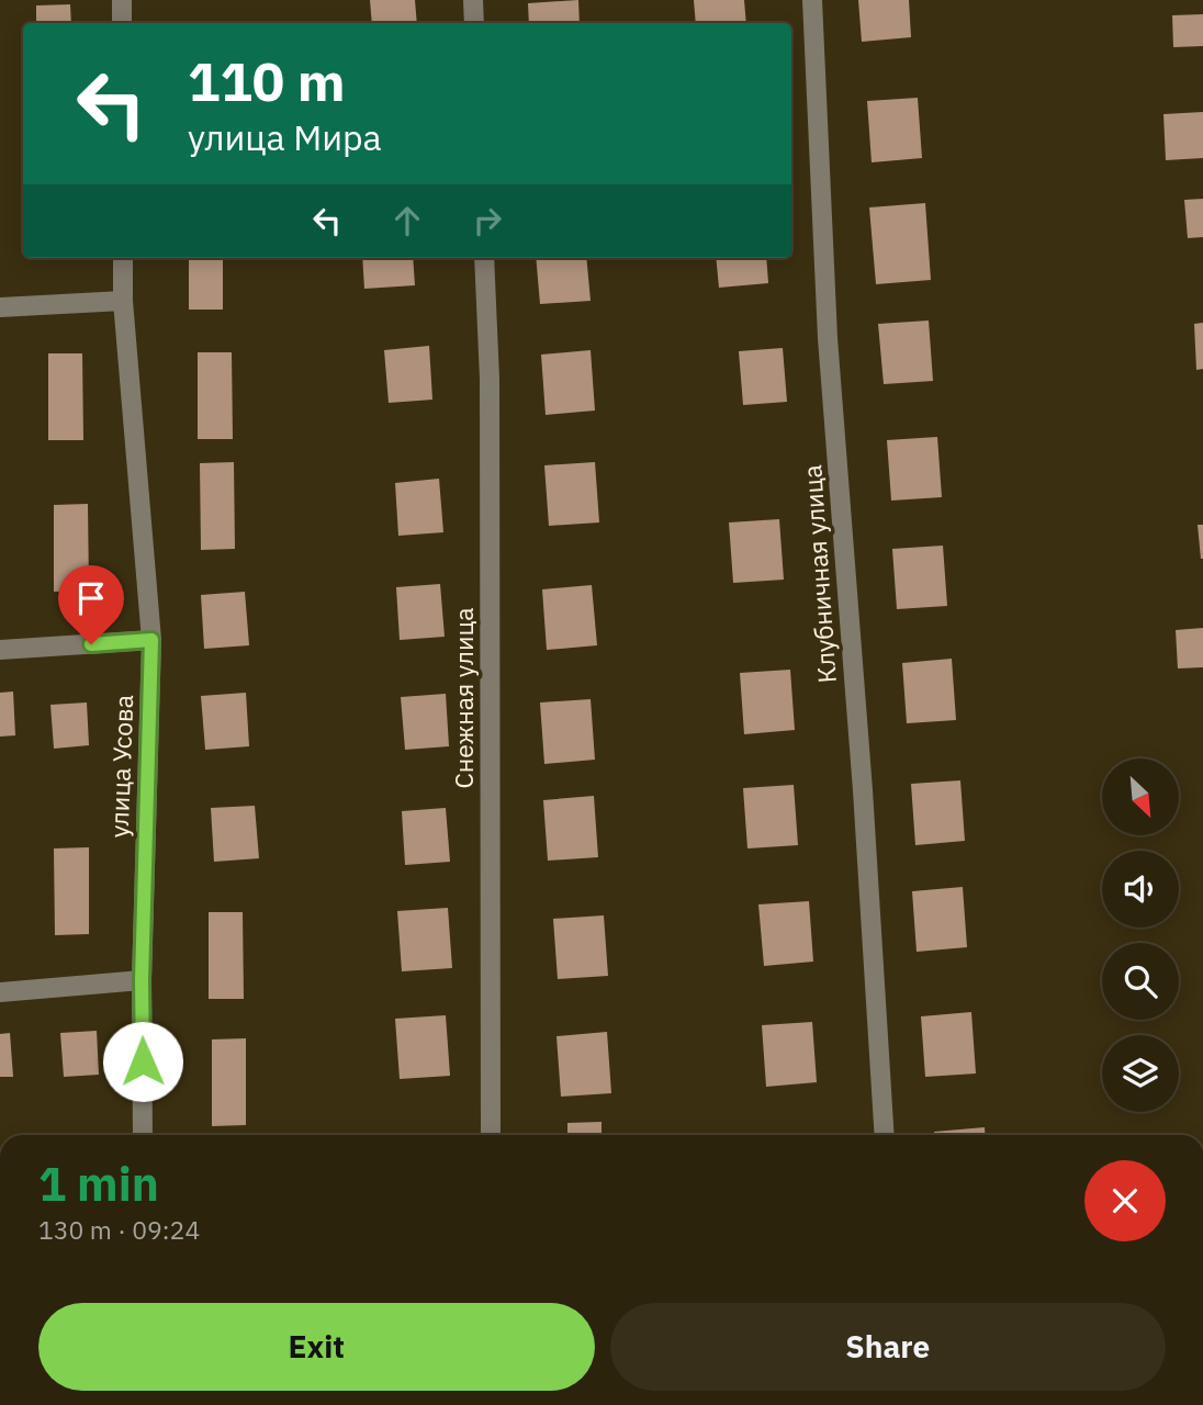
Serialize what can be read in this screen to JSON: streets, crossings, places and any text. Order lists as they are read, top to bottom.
{
  "streets": {
    "street": ["Клубничная улица", "Снежная улица", "улица Усова"]
  },
  "north": "bottom right",
  "page": {
    "turn": ["110 m", "улица Мира"],
    "heading": ["1 min", "130 m · 09:24"],
    "buttons": ["Exit", "Share"]
  }
}
